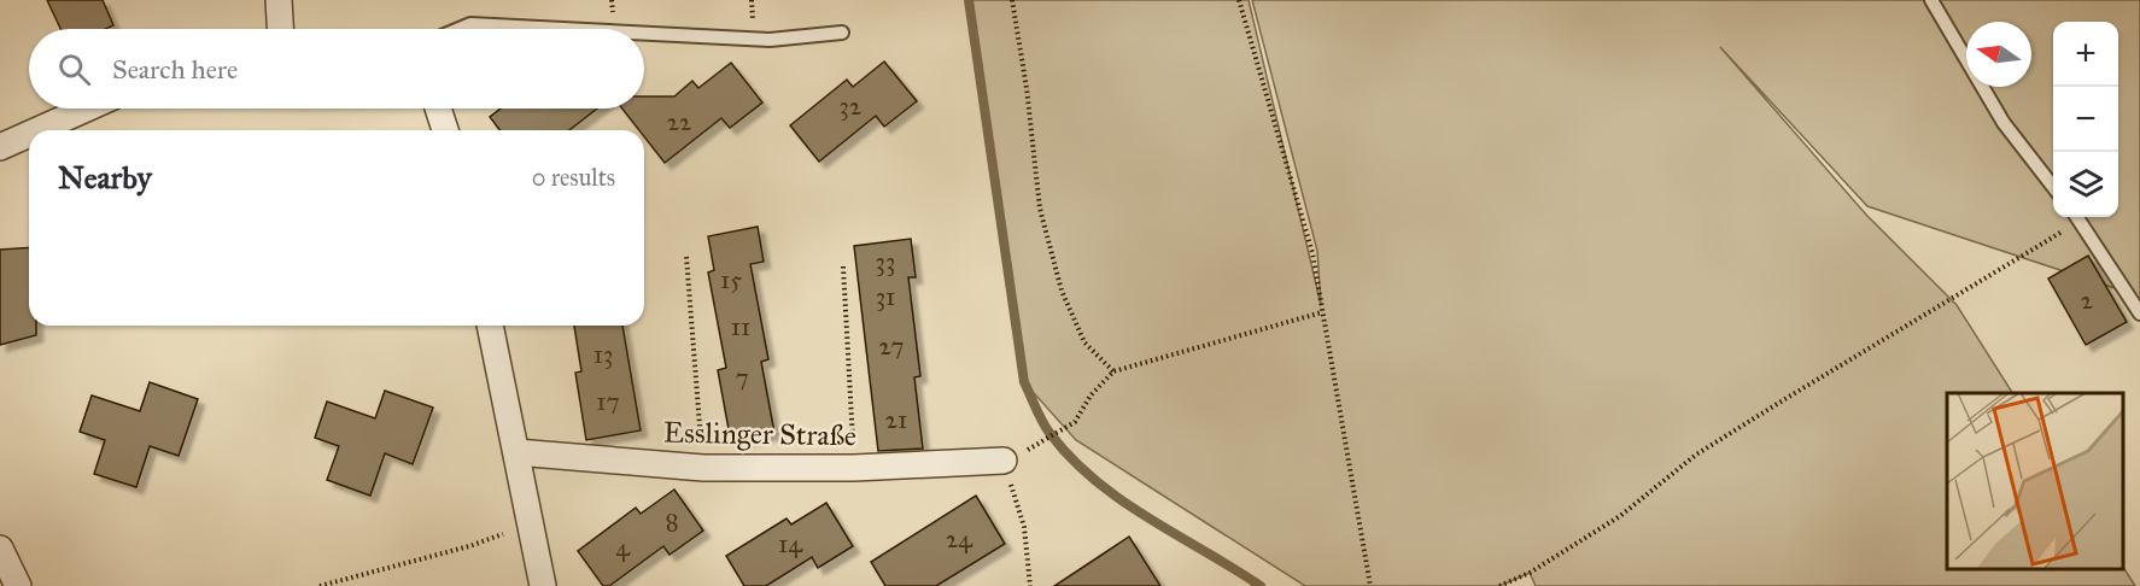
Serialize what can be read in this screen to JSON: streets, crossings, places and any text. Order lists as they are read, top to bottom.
{
  "streets": {
    "street": ["Esslinger Straße"]
  },
  "house_numbers": [
    "32",
    "22",
    "33",
    "15",
    "31",
    "2",
    "11",
    "27",
    "13",
    "7",
    "17",
    "21",
    "8",
    "24",
    "14",
    "4"
  ],
  "north": "left",
  "page": {
    "map_buttons": ["+", "−"],
    "search": "Search here",
    "heading": ["Nearby", "0 results"]
  }
}
